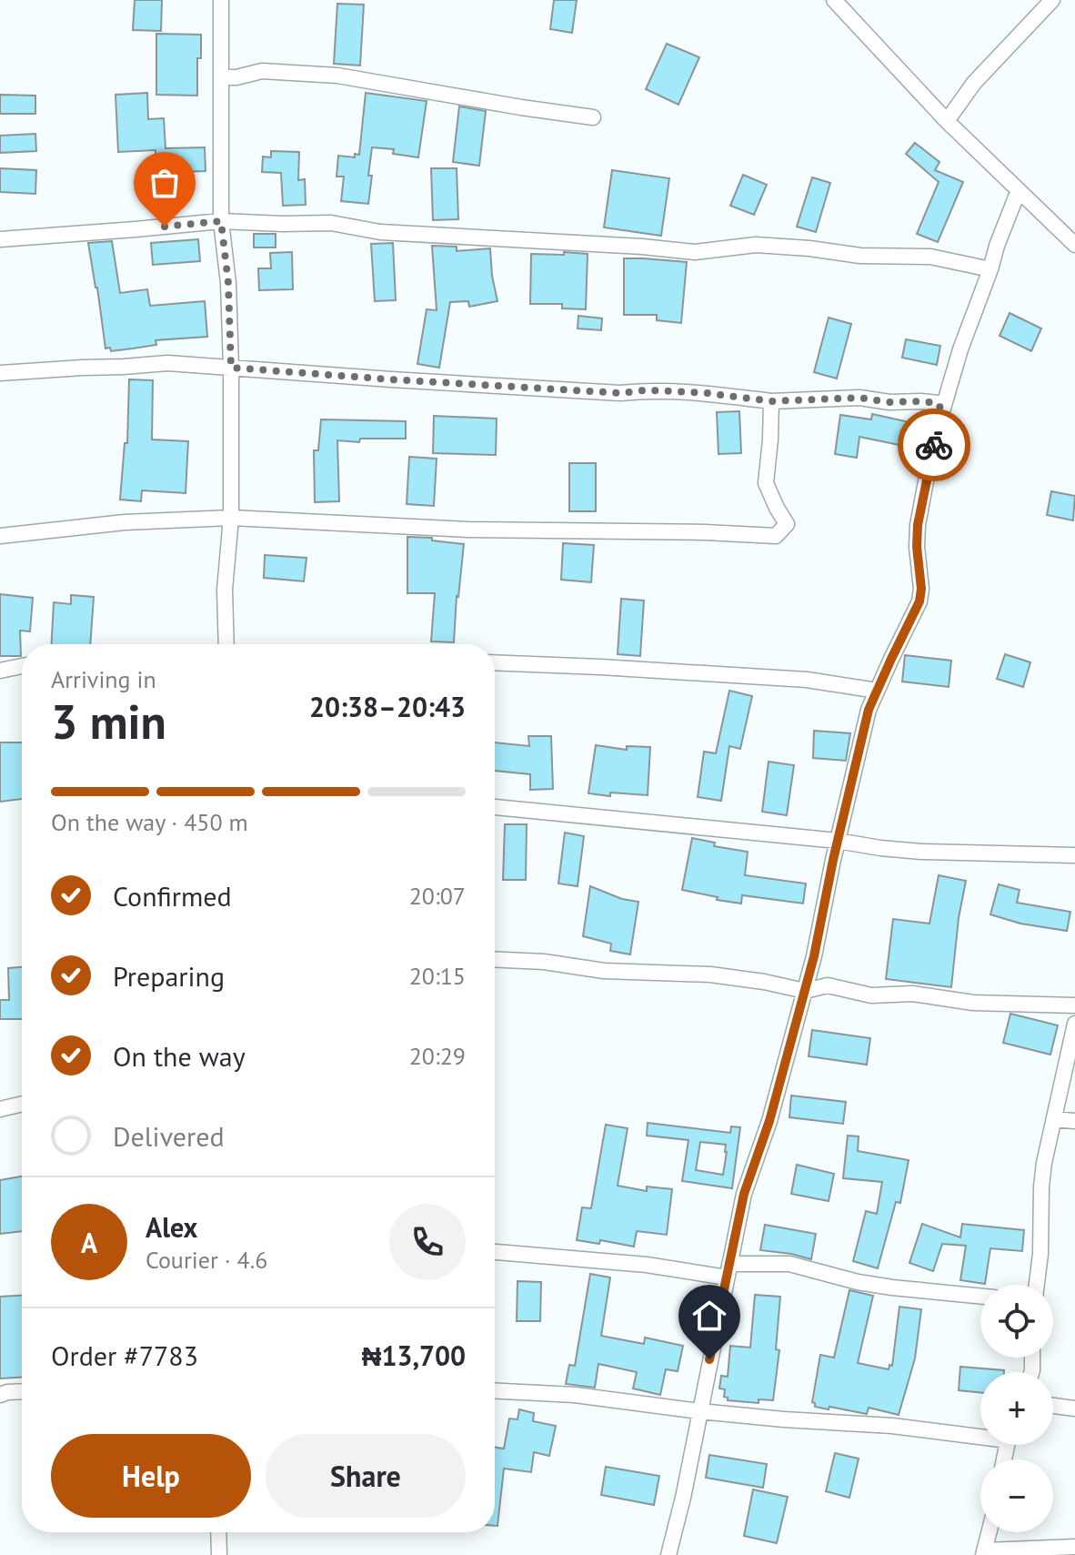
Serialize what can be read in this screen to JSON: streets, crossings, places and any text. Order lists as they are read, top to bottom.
{
  "page": {
    "heading": ["3 min", "Arriving in", "20:38–20:43"],
    "panel": [
      "Alex",
      "Courier · 4.6",
      "Order #7783",
      "₦13,700"
    ],
    "bar": "On the way · 450 m",
    "list": [
      ["Confirmed", "20:07"],
      ["Preparing", "20:15"],
      ["On the way", "20:29"],
      "Delivered"
    ],
    "round": "A",
    "map_buttons": ["+", "−"],
    "buttons": ["Help", "Share"]
  }
}
